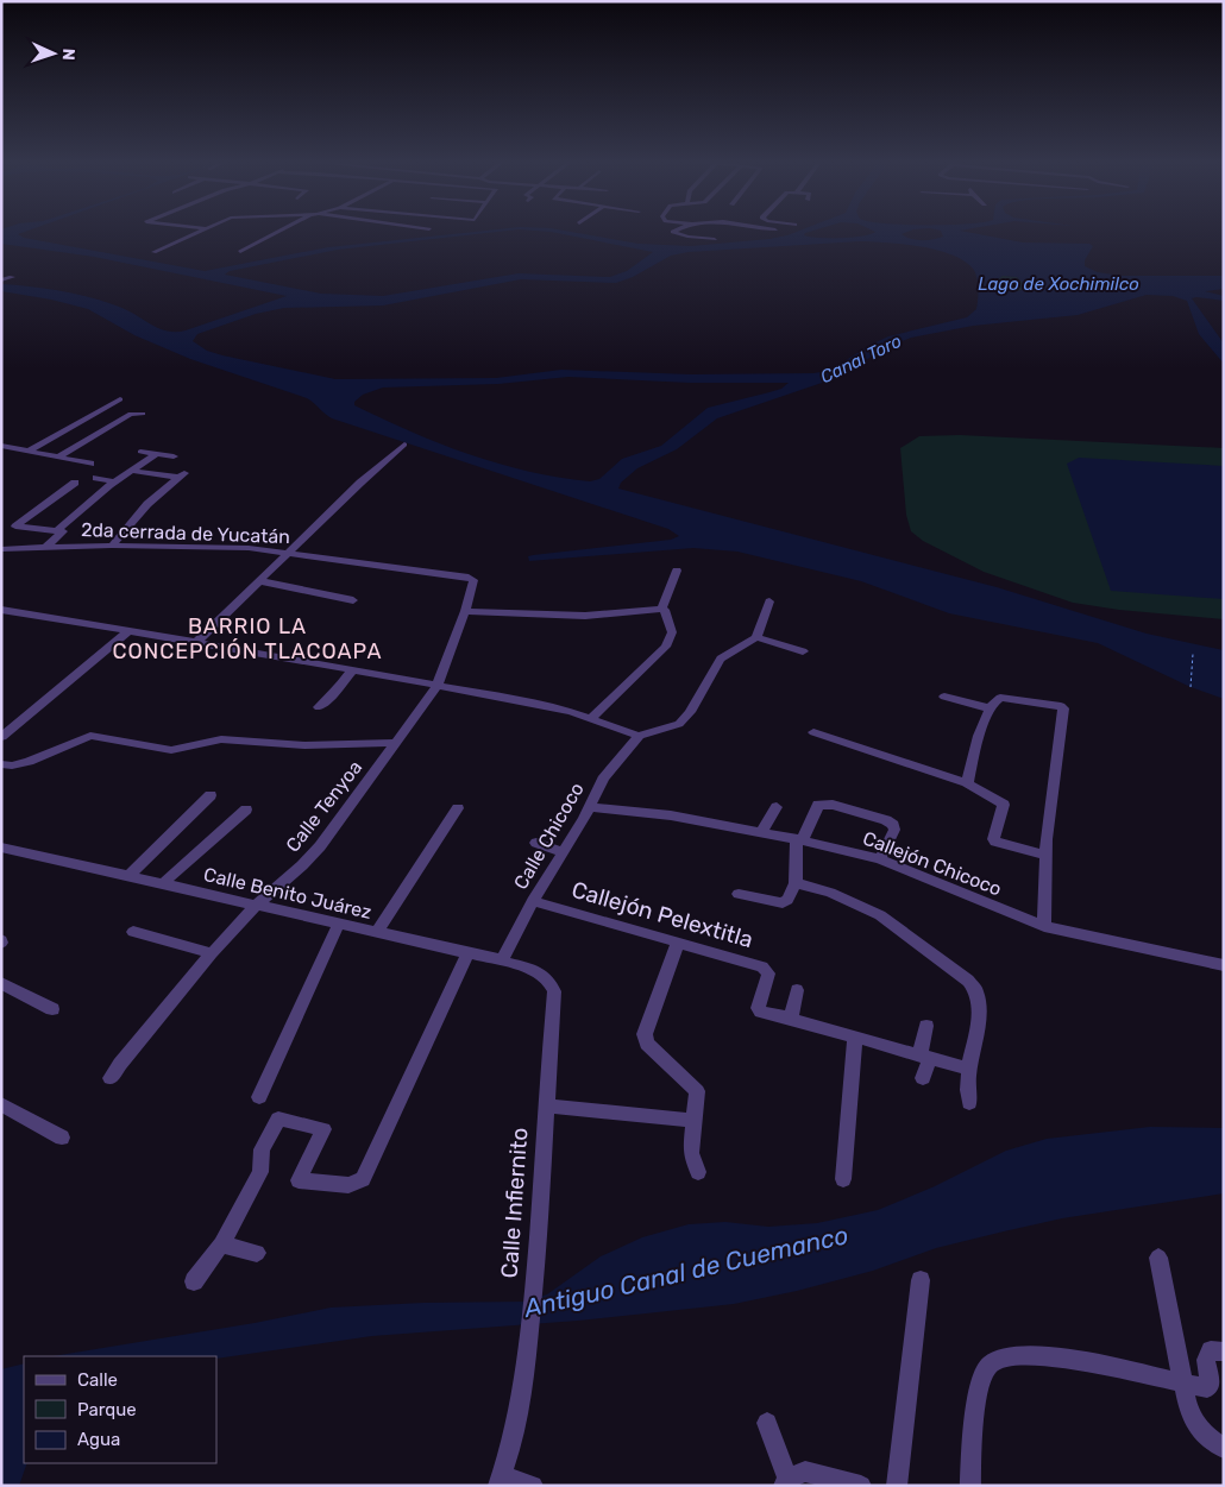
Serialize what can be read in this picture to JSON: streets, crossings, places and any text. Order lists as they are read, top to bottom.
{
  "streets": {
    "street": [
      "2da cerrada de Yucatán",
      "Calle Tenyoa",
      "Calle Chicoco",
      "Callejón Chicoco",
      "Calle Benito Juárez",
      "Callejón Pelextitla",
      "Calle Infiernito"
    ]
  },
  "crossings": [
    ["2da cerrada de Yucatán", "Calle Tenyoa"],
    ["Calle Tenyoa", "Calle Benito Juárez"],
    ["Calle Chicoco", "Callejón Chicoco"],
    ["Calle Chicoco", "Calle Benito Juárez"],
    ["Calle Chicoco", "Callejón Pelextitla"],
    ["Calle Benito Juárez", "Calle Infiernito"]
  ],
  "districts": ["BARRIO LA CONCEPCIÓN TLACOAPA"],
  "water": ["Lago de Xochimilco", "Canal Toro", "Antiguo Canal de Cuemanco"],
  "legend": ["Calle", "Parque", "Agua"],
  "north": "right"
}
